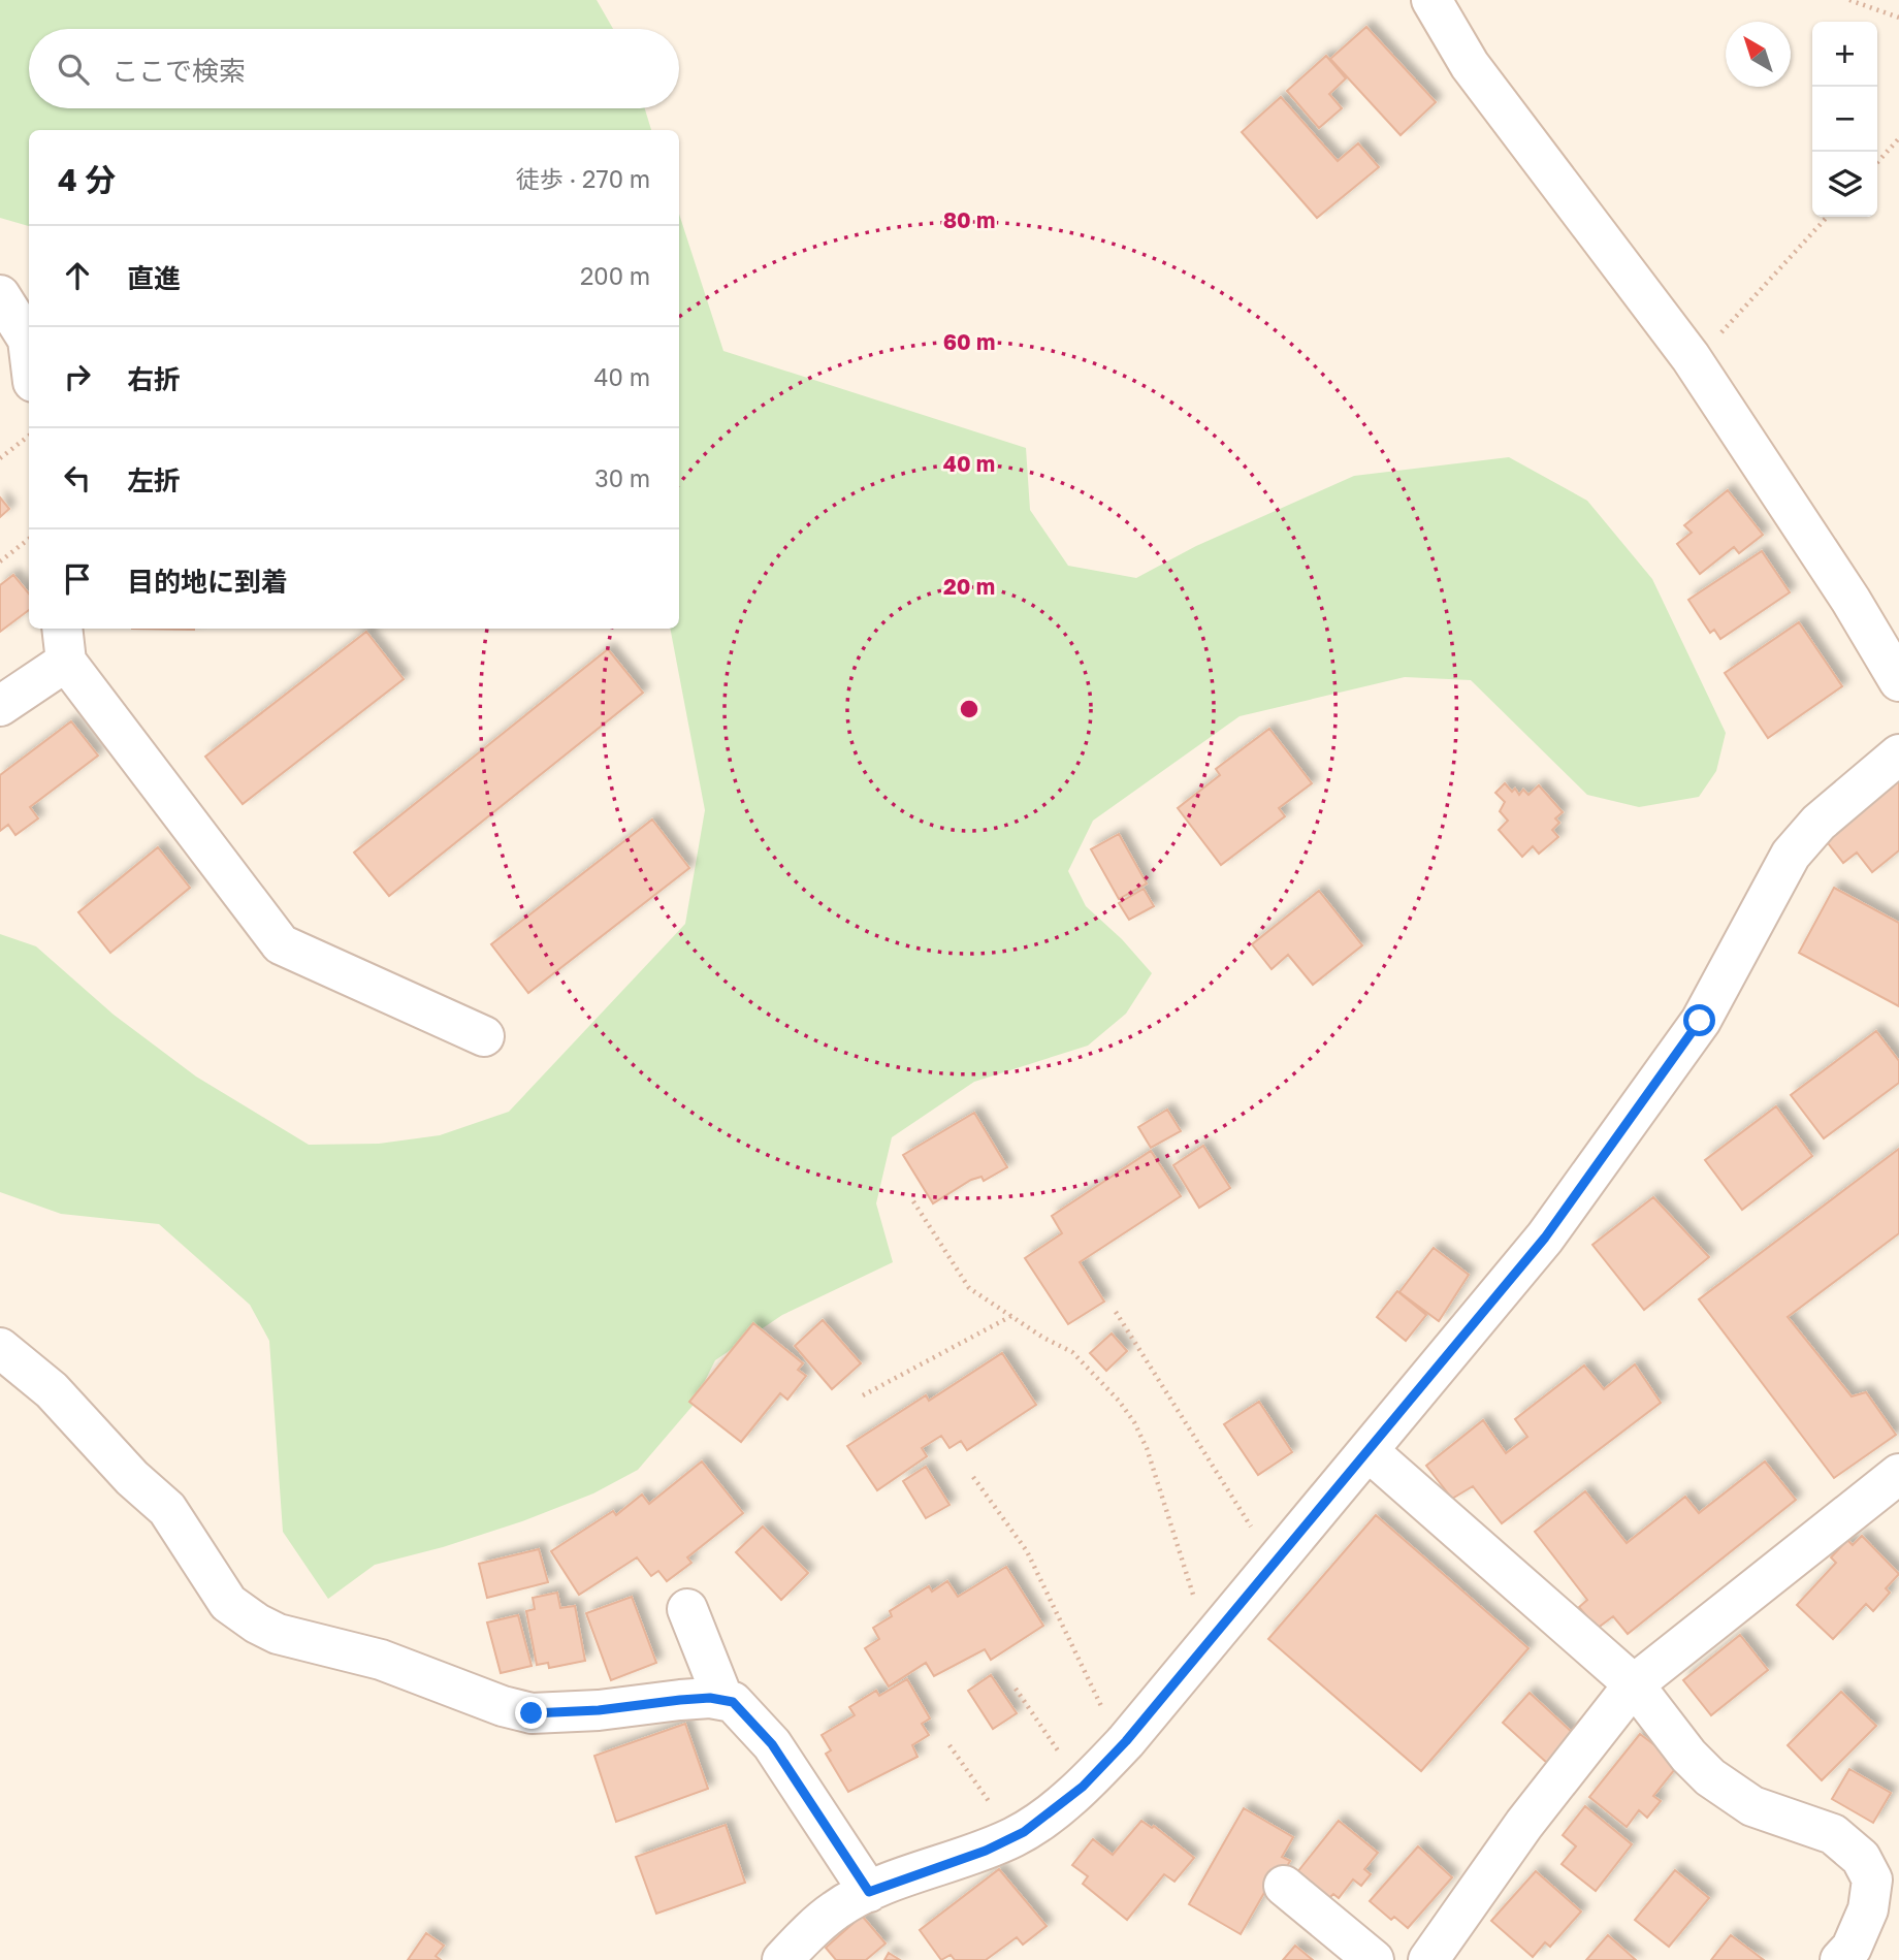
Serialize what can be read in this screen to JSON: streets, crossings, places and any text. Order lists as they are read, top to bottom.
{
  "north": "top left",
  "page": {
    "map_buttons": ["+", "−"],
    "search": "ここで検索",
    "heading": ["4 分", "徒歩 · 270 m"],
    "list": [
      ["直進", "200 m"],
      ["右折", "40 m"],
      ["左折", "30 m"],
      "目的地に到着"
    ]
  },
  "rings": [
    "80 m",
    "60 m",
    "40 m",
    "20 m"
  ]
}
